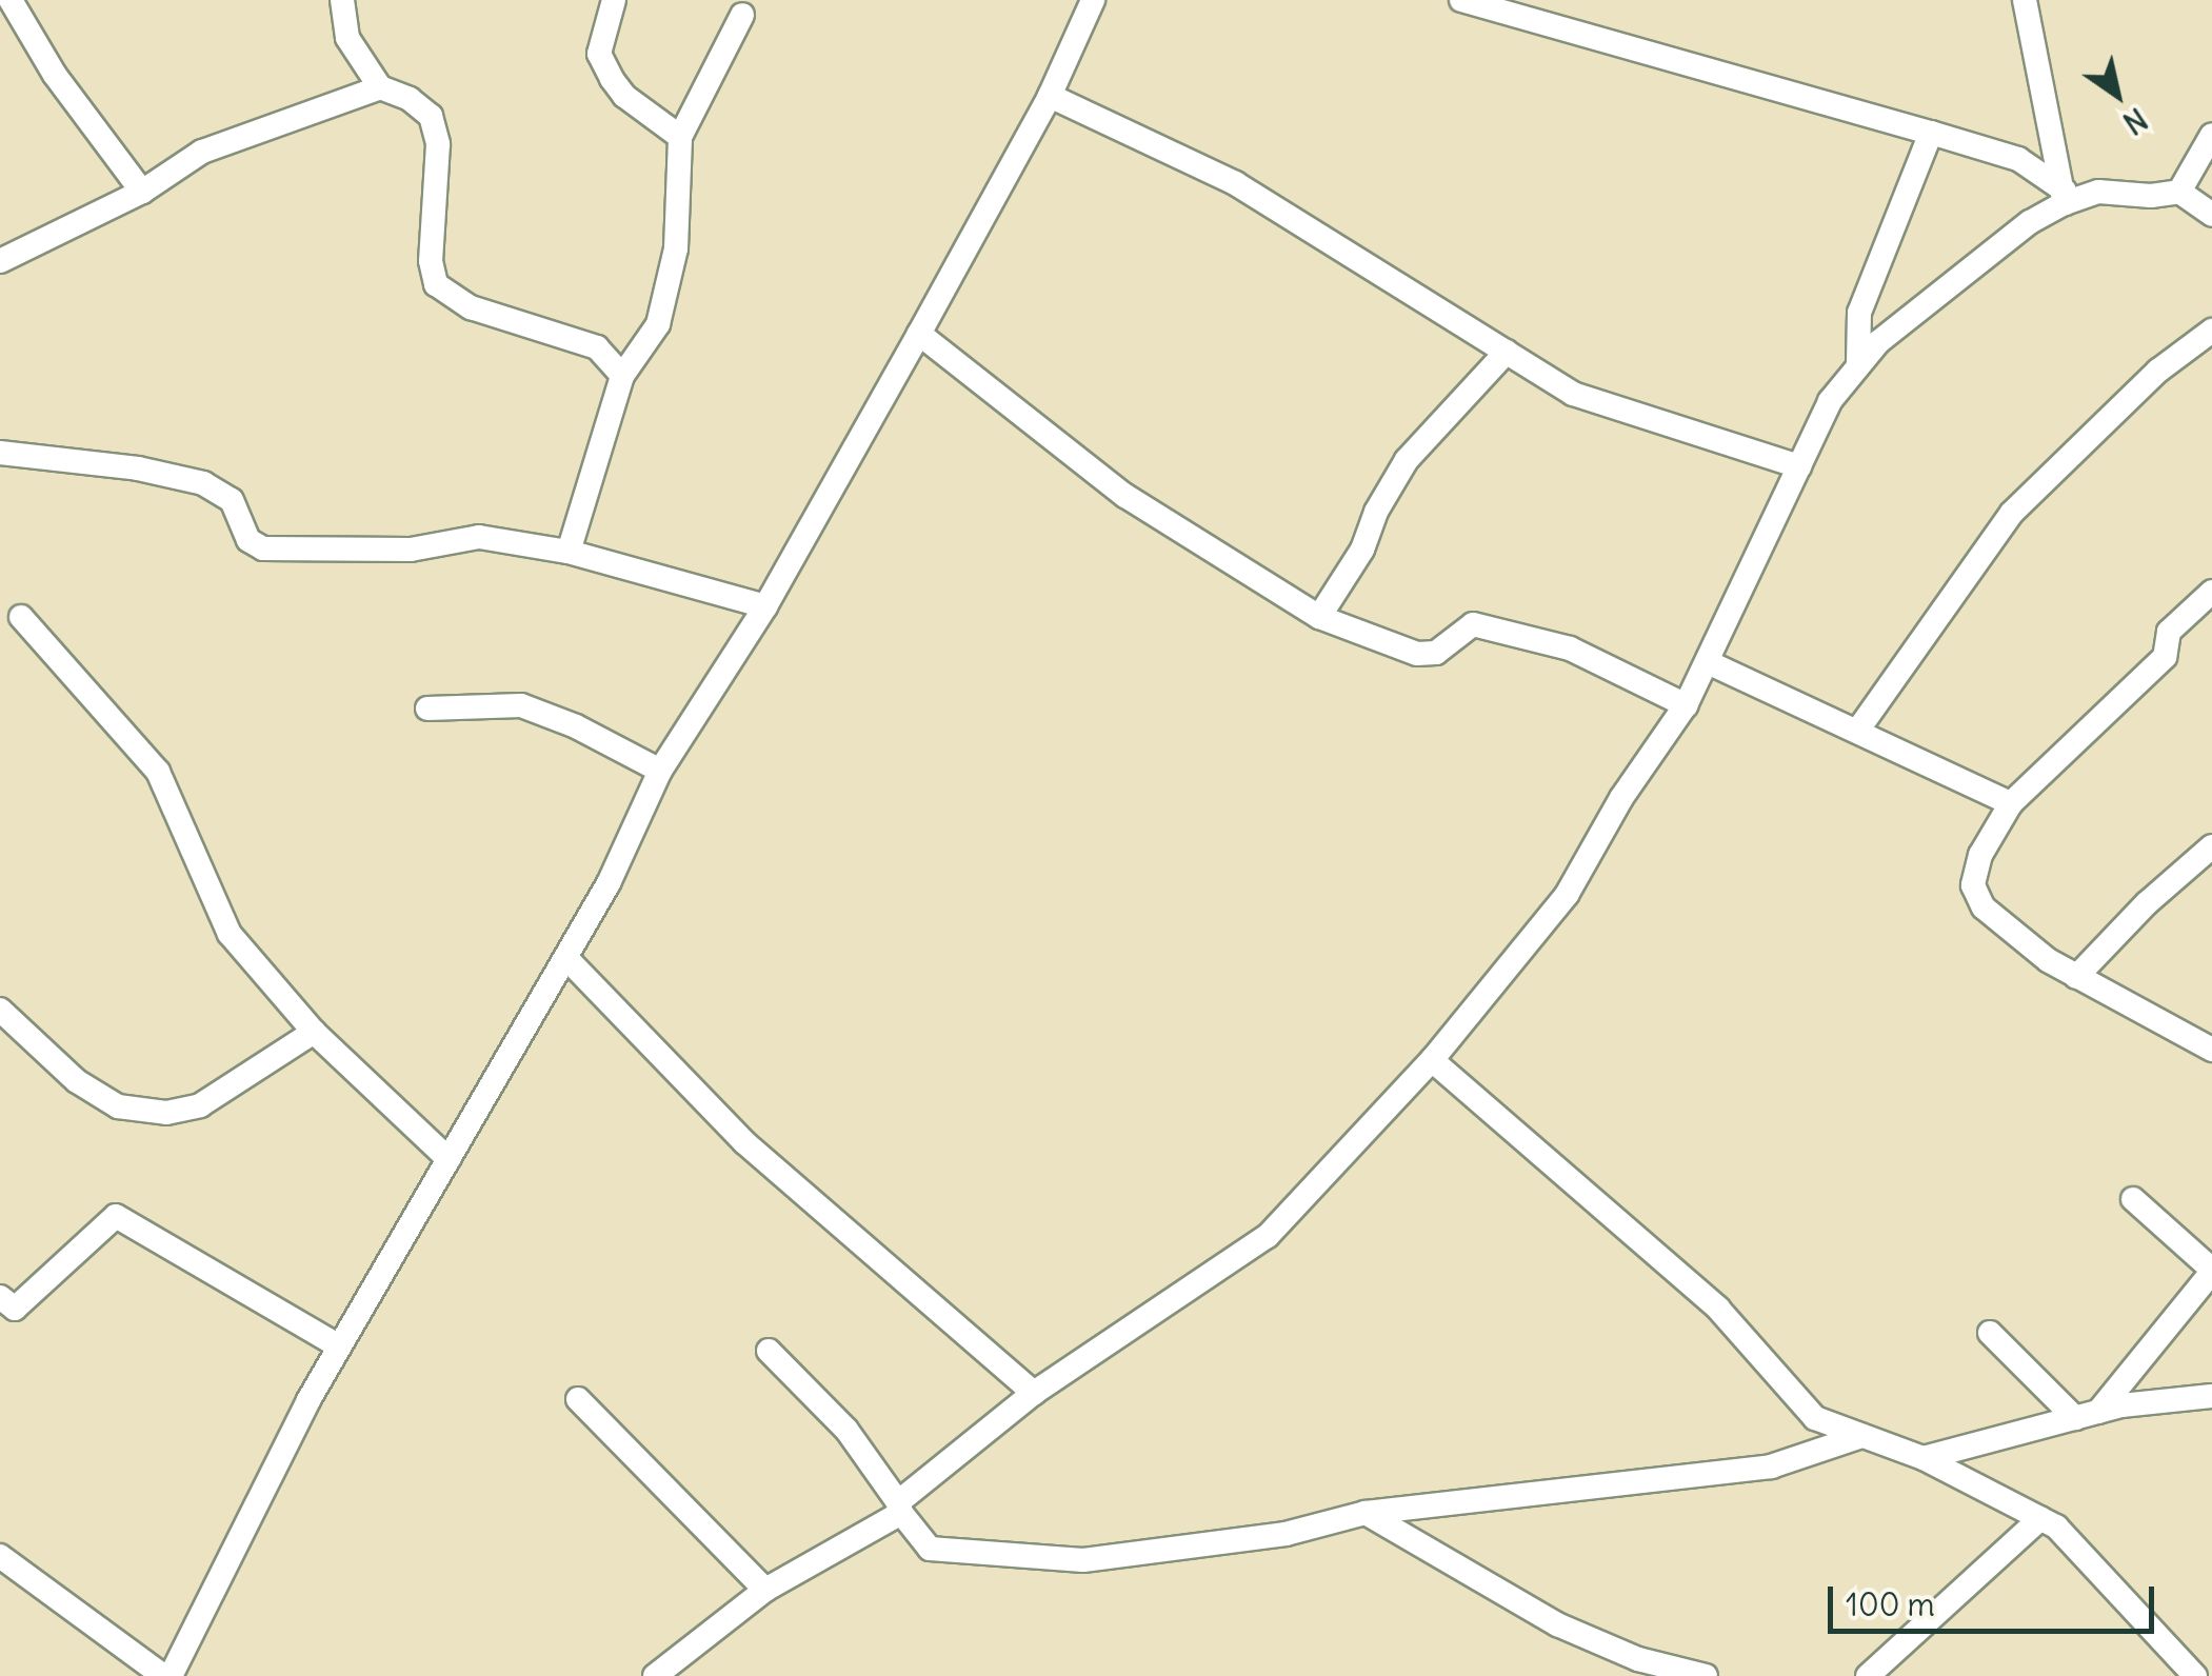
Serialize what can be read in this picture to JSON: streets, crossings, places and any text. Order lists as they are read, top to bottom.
{
  "scale_bar": "100 m",
  "north": "bottom right"
}
